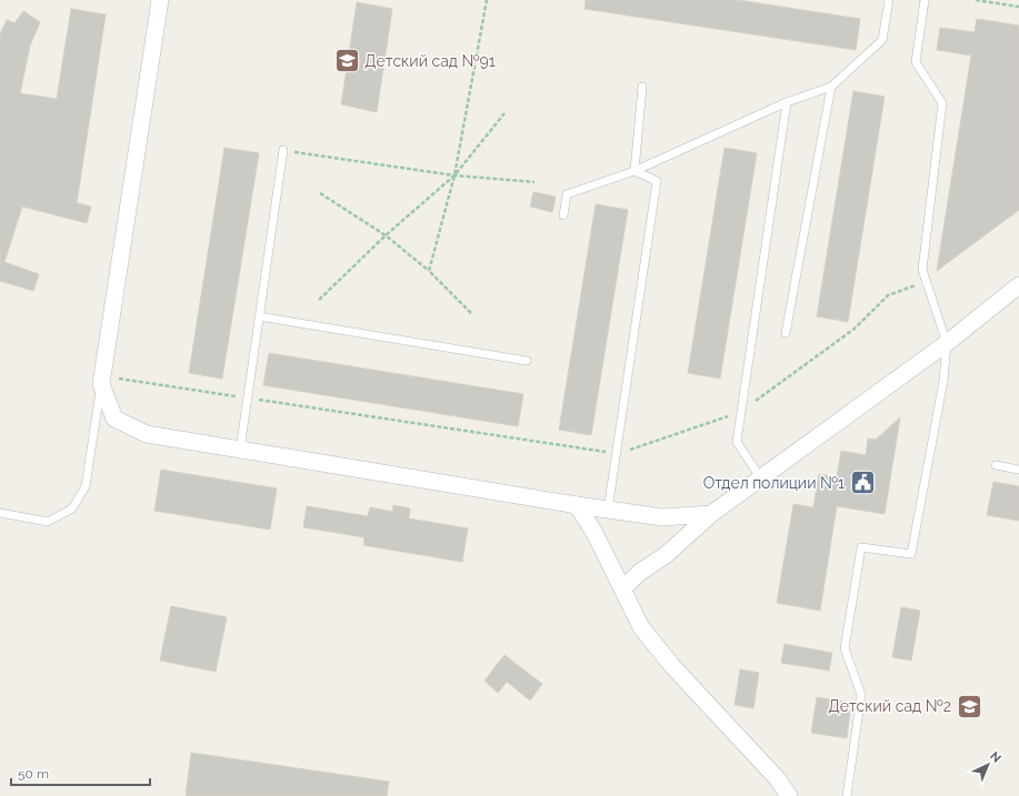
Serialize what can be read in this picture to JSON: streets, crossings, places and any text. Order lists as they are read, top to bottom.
{
  "places": {
    "school or university": ["Детский сад №91", "Детский сад №2"],
    "public building": ["Отдел полиции №1"]
  },
  "scale_bar": "50 m",
  "north": "top right"
}
